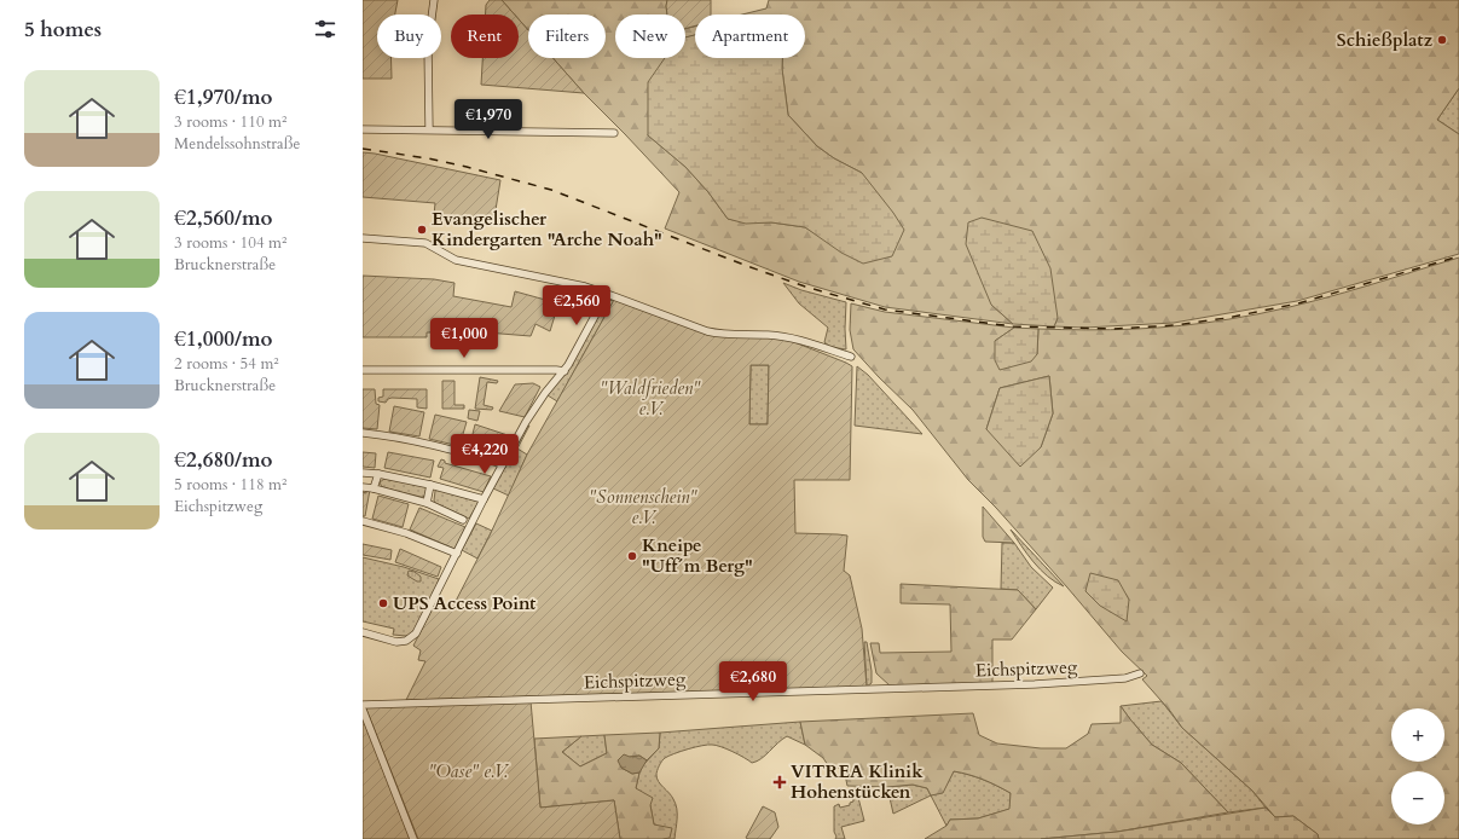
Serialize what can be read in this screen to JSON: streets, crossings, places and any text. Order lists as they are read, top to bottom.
{
  "streets": {
    "street": ["Eichspitzweg"]
  },
  "parks": ["\"Waldfrieden\" e.V.", "\"Sonnenschein\" e.V.", "\"Oase\" e.V."],
  "places": {
    "other": [
      "Schießplatz",
      "Evangelischer Kindergarten \"Arche Noah\"",
      "Kneipe \"Uff´m Berg\"",
      "UPS Access Point"
    ],
    "health": ["VITREA Klinik Hohenstücken"]
  },
  "page": {
    "heading": "5 homes",
    "chip": [
      "Buy",
      "Rent",
      "Filters",
      "New",
      "Apartment"
    ],
    "list": [
      {
        "name": "€1,970/mo",
        "note": "3 rooms · 110 m² · Mendelssohnstraße"
      },
      {
        "name": "€2,560/mo",
        "note": "3 rooms · 104 m² · Brucknerstraße"
      },
      {
        "name": "€1,000/mo",
        "note": "2 rooms · 54 m² · Brucknerstraße"
      },
      {
        "name": "€2,680/mo",
        "note": "5 rooms · 118 m² · Eichspitzweg"
      }
    ],
    "price": [
      "€1,970",
      "€2,560",
      "€1,000",
      "€4,220",
      "€2,680"
    ],
    "map_buttons": ["+", "−"]
  }
}
